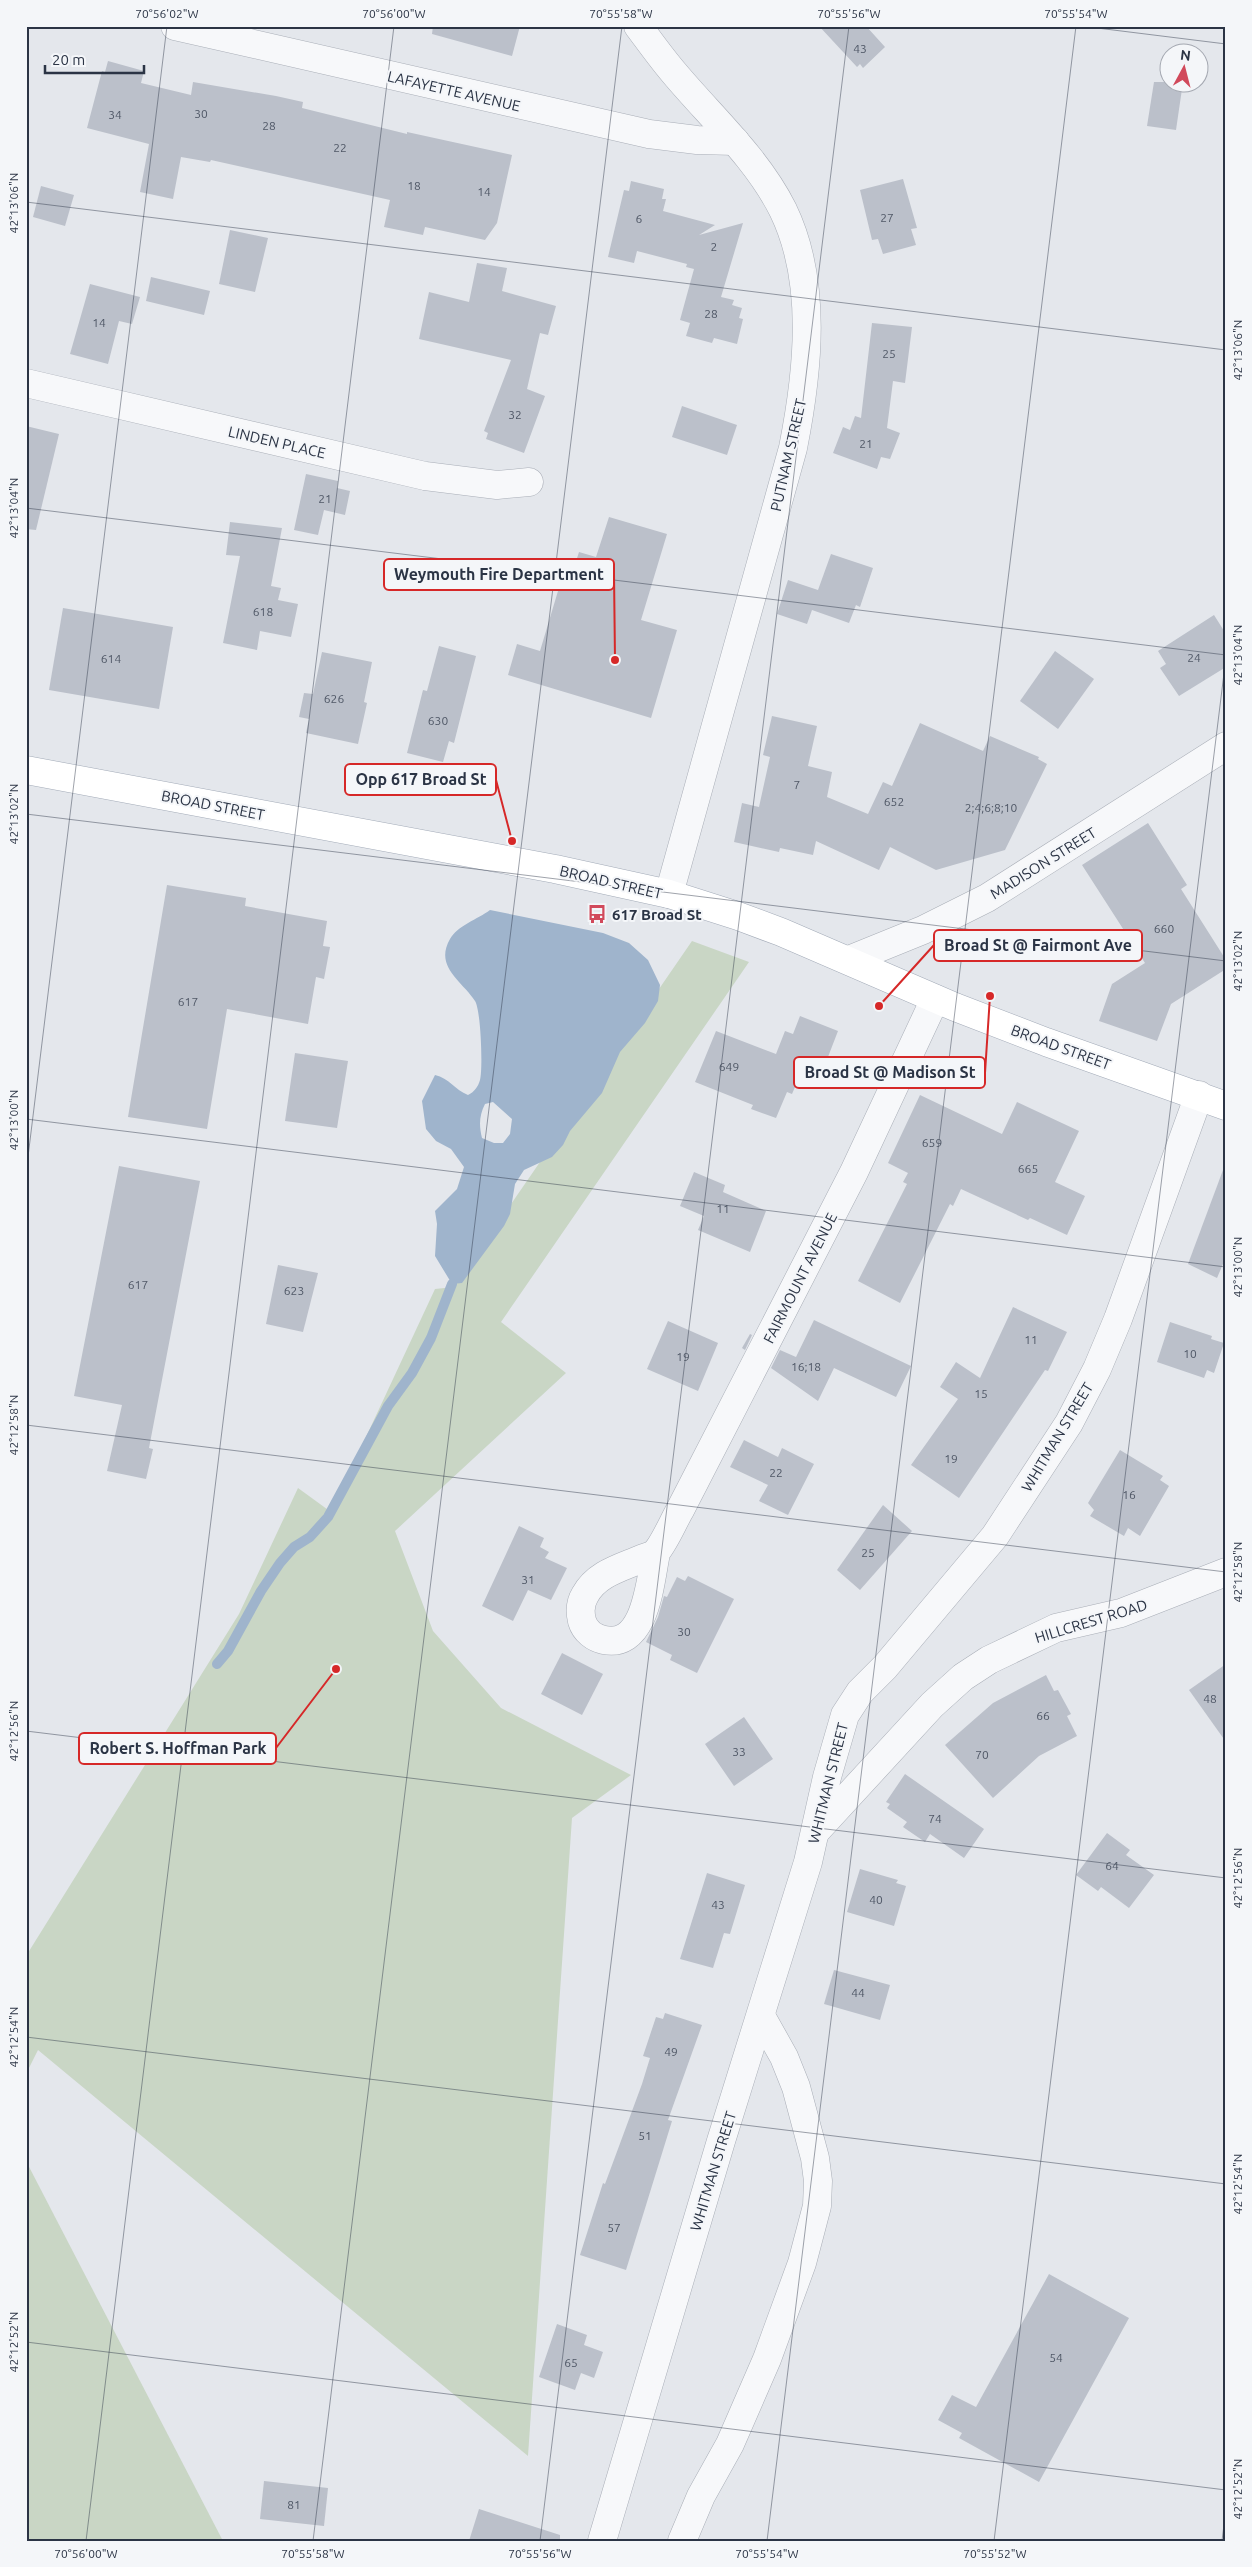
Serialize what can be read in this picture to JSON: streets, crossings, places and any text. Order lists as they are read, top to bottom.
{
  "streets": {
    "main road": ["BROAD STREET"],
    "street": [
      "LAFAYETTE AVENUE",
      "LINDEN PLACE",
      "PUTNAM STREET",
      "MADISON STREET",
      "FAIRMOUNT AVENUE",
      "WHITMAN STREET",
      "HILLCREST ROAD"
    ]
  },
  "crossings": [
    ["LAFAYETTE AVENUE", "PUTNAM STREET"],
    ["PUTNAM STREET", "BROAD STREET"],
    ["BROAD STREET", "MADISON STREET"],
    ["BROAD STREET", "FAIRMOUNT AVENUE"],
    ["BROAD STREET", "WHITMAN STREET"],
    ["WHITMAN STREET", "HILLCREST ROAD"]
  ],
  "places": {
    "other": [
      "Weymouth Fire Department",
      "Opp 617 Broad St",
      "Broad St @ Madison St",
      "Broad St @ Fairmont Ave",
      "Robert S. Hoffman Park"
    ],
    "bus stop": ["617 Broad St"]
  },
  "house_numbers": [
    "43",
    "30",
    "34",
    "28",
    "22",
    "18",
    "14",
    "27",
    "6",
    "2",
    "28",
    "14",
    "25",
    "32",
    "21",
    "21",
    "618",
    "24",
    "614",
    "626",
    "630",
    "7",
    "652",
    "2;4;6;8;10",
    "660",
    "617",
    "649",
    "659",
    "665",
    "11",
    "617",
    "623",
    "11",
    "10",
    "19",
    "16;18",
    "15",
    "19",
    "22",
    "16",
    "25",
    "31",
    "30",
    "48",
    "66",
    "33",
    "70",
    "74",
    "64",
    "40",
    "43",
    "44",
    "49",
    "51",
    "57",
    "54",
    "65",
    "81"
  ],
  "scale_bar": "20 m",
  "north": "top",
  "coordinates": [
    "70°56'02\"W",
    "70°56'00\"W",
    "70°55'58\"W",
    "70°55'56\"W",
    "70°55'54\"W",
    "42°13'06\"N",
    "42°13'04\"N",
    "42°13'02\"N",
    "42°13'00\"N",
    "42°12'58\"N",
    "42°12'56\"N",
    "42°12'54\"N",
    "42°12'52\"N",
    "70°55'52\"W"
  ]
}
